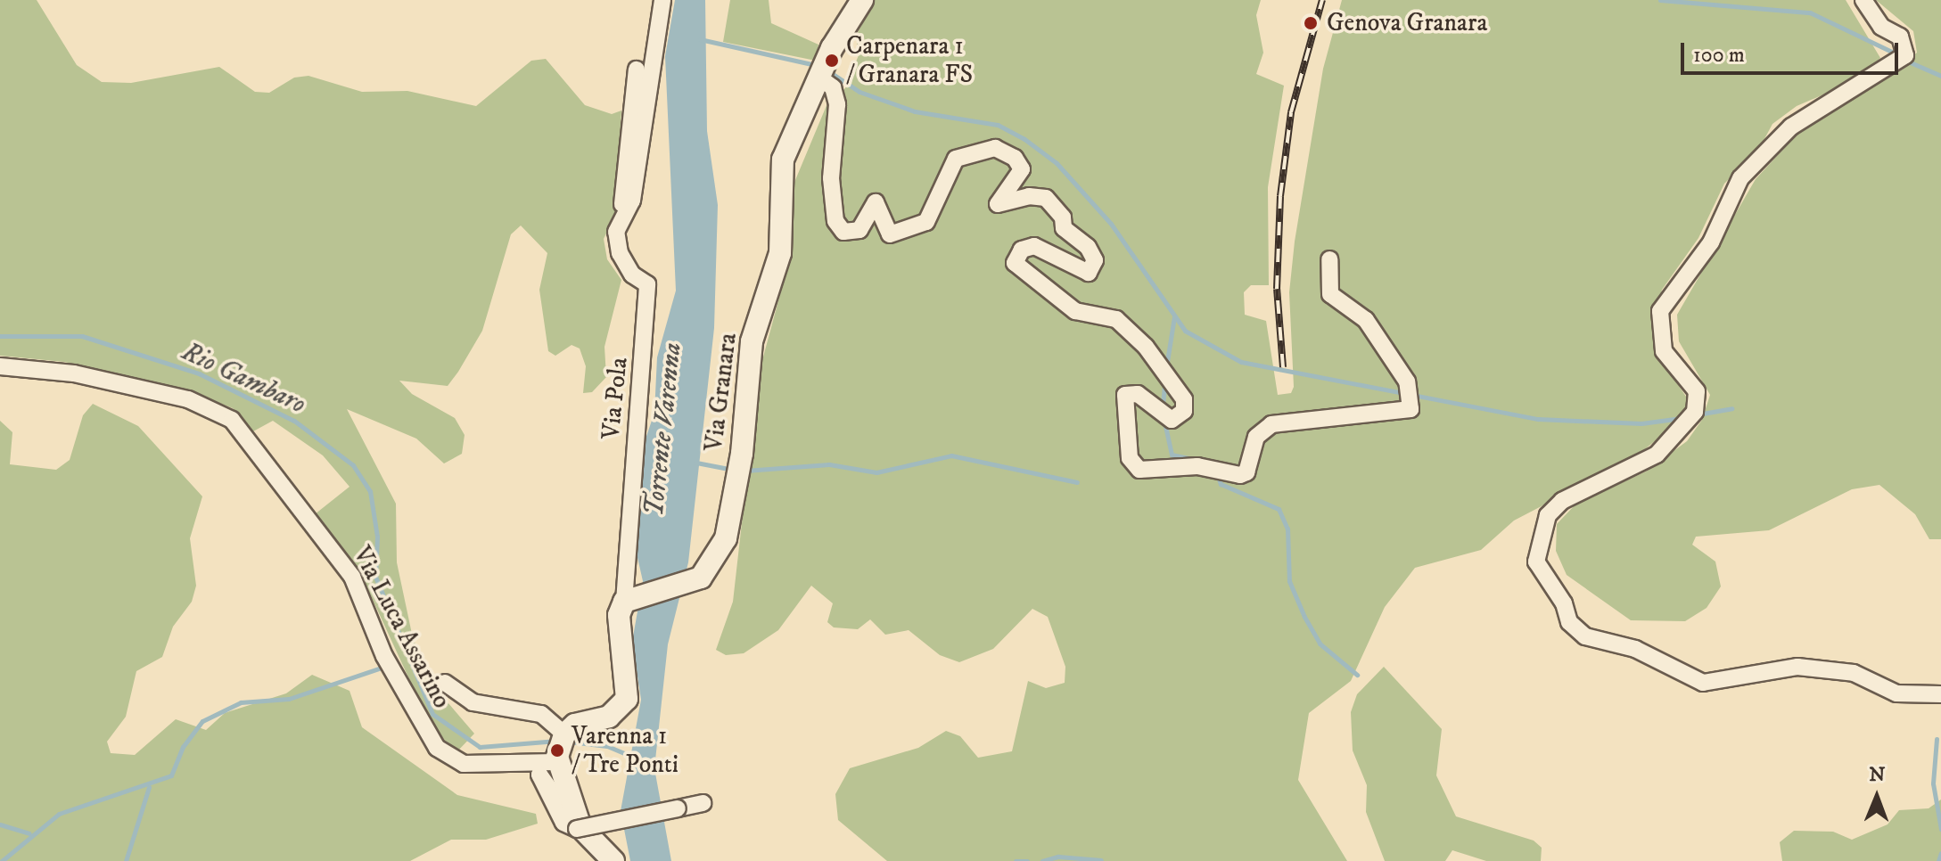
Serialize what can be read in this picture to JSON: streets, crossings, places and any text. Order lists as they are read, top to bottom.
{
  "streets": {
    "street": ["Via Granara", "Via Pola", "Via Luca Assarino"]
  },
  "crossings": [
    ["Via Granara", "Via Pola"]
  ],
  "water": ["Rio Gambaro", "Torrente Varenna"],
  "places": ["Genova Granara", "Carpenara 1 / Granara FS", "Varenna 1 / Tre Ponti"],
  "scale_bar": "100 m",
  "north": "top"
}
